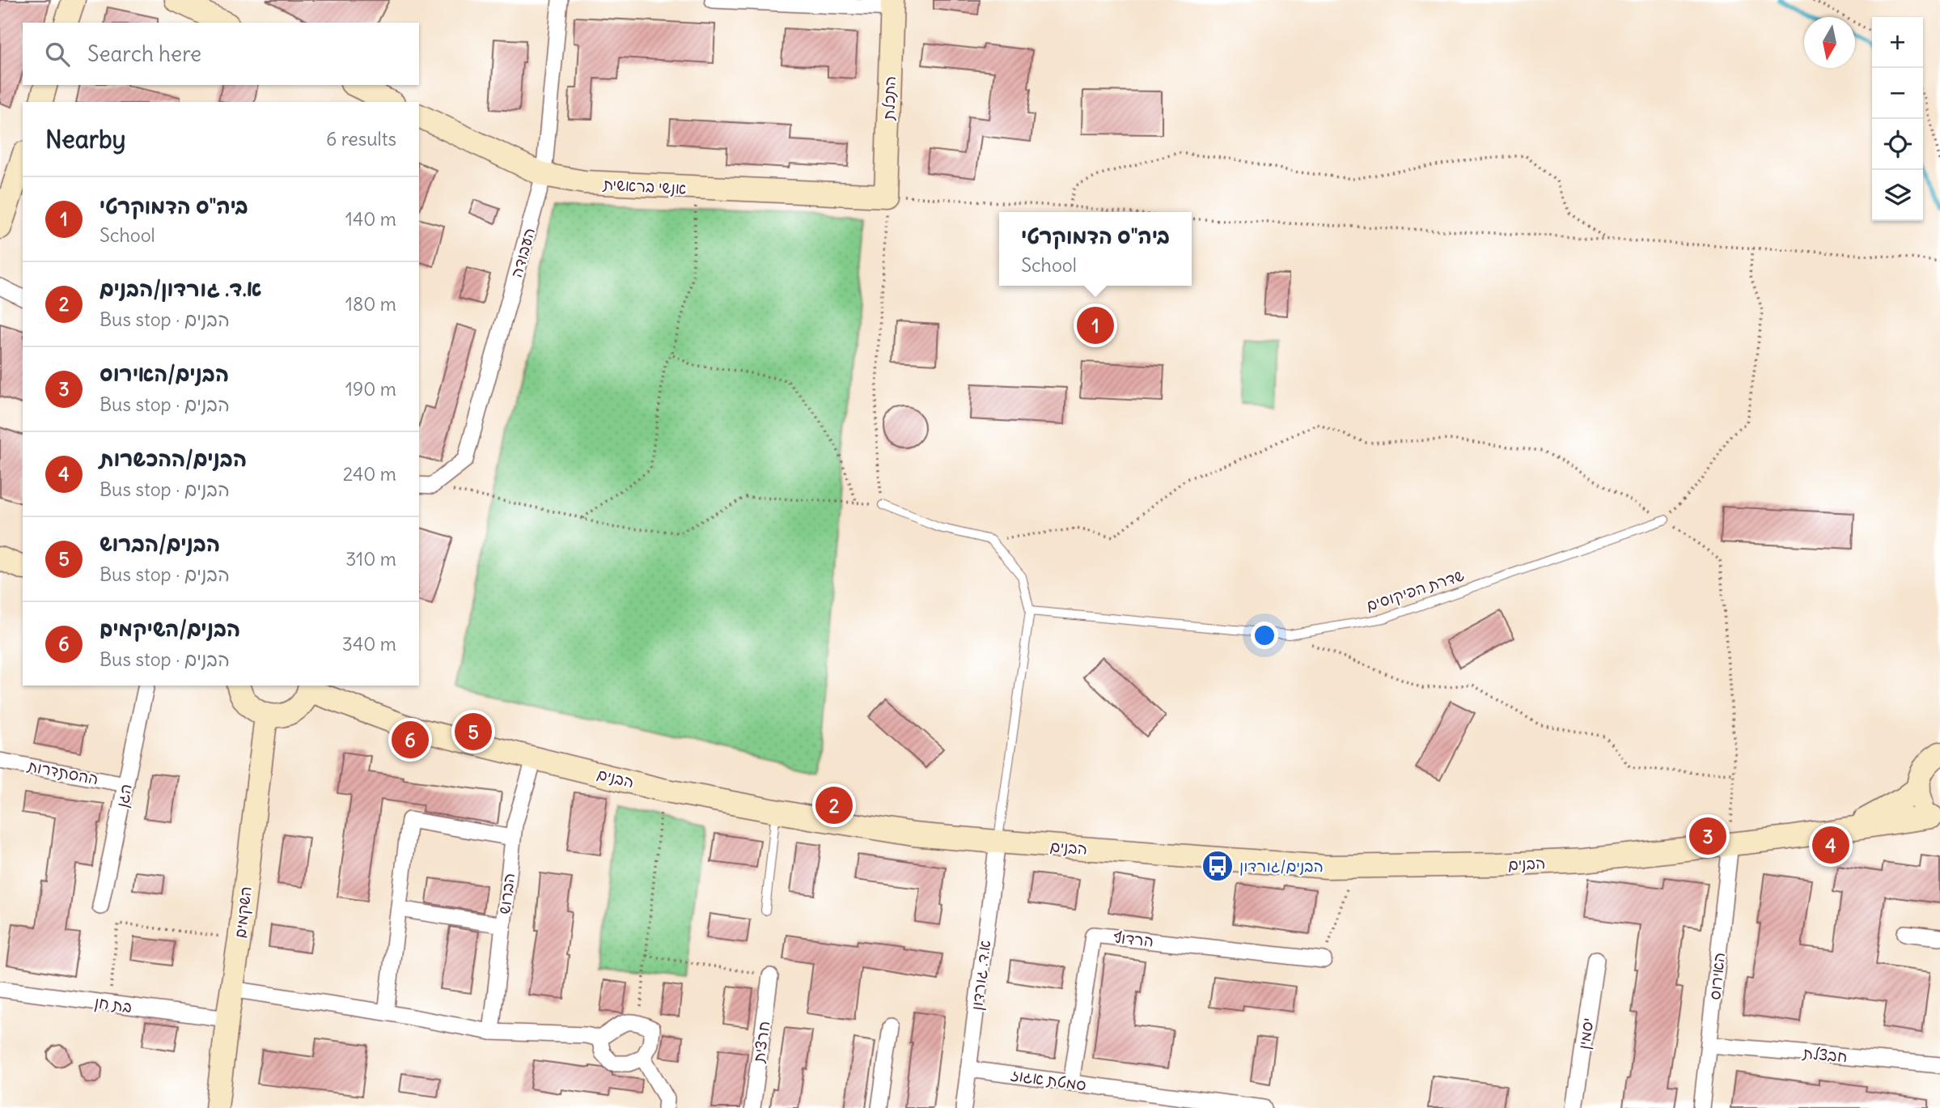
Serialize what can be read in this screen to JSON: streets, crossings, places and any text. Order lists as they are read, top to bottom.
{
  "streets": {
    "street": [
      "התכלת",
      "אנשי בראשית",
      "העבודה",
      "ההסתדרות",
      "הבנים",
      "הגן",
      "הברוש",
      "השקמים",
      "הרדוף",
      "א.ד. גורדון",
      "האירוס",
      "בת חן",
      "יסמין",
      "חרצית",
      "חבצלת",
      "סמטת אגוז"
    ],
    "lane": ["שדרת הפיקוסים"]
  },
  "crossings": [
    ["התכלת", "אנשי בראשית"],
    ["אנשי בראשית", "העבודה"],
    ["ההסתדרות", "הגן"],
    ["הבנים", "הברוש"],
    ["הבנים", "א.ד. גורדון"],
    ["הבנים", "האירוס"],
    ["השקמים", "בת חן"],
    ["הרדוף", "סמטת אגוז"],
    ["א.ד. גורדון", "סמטת אגוז"],
    ["האירוס", "חבצלת"]
  ],
  "places": {
    "bus stop": ["הבנים/גורדון"]
  },
  "north": "bottom",
  "page": {
    "map_buttons": ["+", "−"],
    "search": "Search here",
    "heading": ["Nearby", "6 results"],
    "list": [
      {
        "mark": "1",
        "name": "ביה\"ס הדמוקרטי",
        "note": "School",
        "value": "140 m"
      },
      {
        "mark": "2",
        "name": "א.ד. גורדון/הבנים",
        "note": "Bus stop · הבנים",
        "value": "180 m"
      },
      {
        "mark": "3",
        "name": "הבנים/האירוס",
        "note": "Bus stop · הבנים",
        "value": "190 m"
      },
      {
        "mark": "4",
        "name": "הבנים/ההכשרות",
        "note": "Bus stop · הבנים",
        "value": "240 m"
      },
      {
        "mark": "5",
        "name": "הבנים/הברוש",
        "note": "Bus stop · הבנים",
        "value": "310 m"
      },
      {
        "mark": "6",
        "name": "הבנים/השיקמים",
        "note": "Bus stop · הבנים",
        "value": "340 m"
      }
    ],
    "popup": ["ביה\"ס הדמוקרטי", "School"],
    "pins": [
      "1",
      "5",
      "6",
      "2",
      "3",
      "4"
    ]
  }
}
